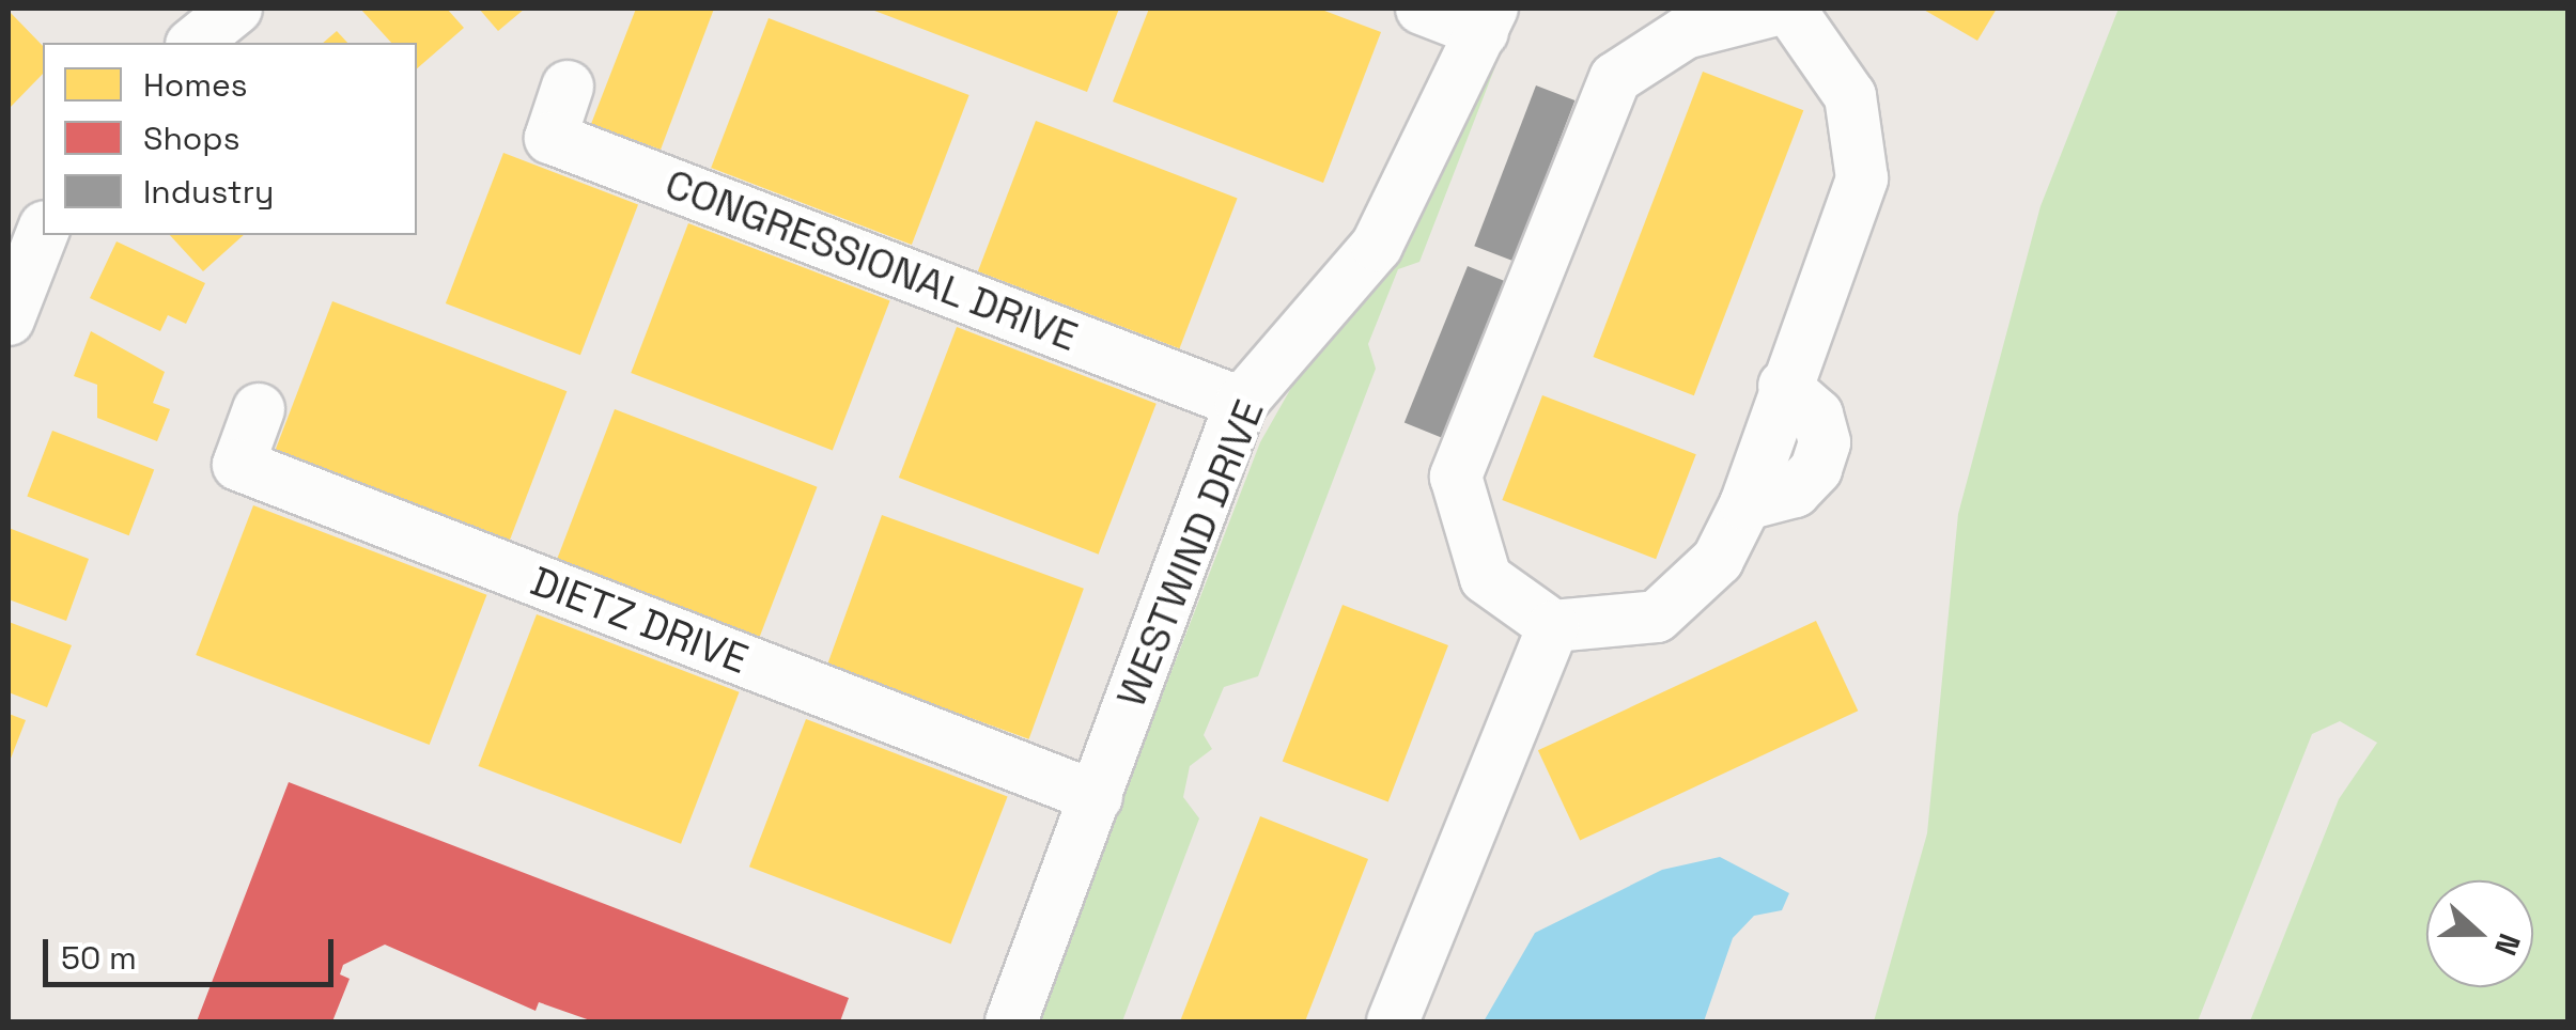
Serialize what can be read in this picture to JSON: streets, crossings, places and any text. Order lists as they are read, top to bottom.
{
  "streets": {
    "street": ["CONGRESSIONAL DRIVE", "WESTWIND DRIVE", "DIETZ DRIVE"]
  },
  "crossings": [
    ["CONGRESSIONAL DRIVE", "WESTWIND DRIVE"],
    ["WESTWIND DRIVE", "DIETZ DRIVE"]
  ],
  "legend": ["Homes", "Shops", "Industry"],
  "scale_bar": "50 m",
  "north": "right"
}
